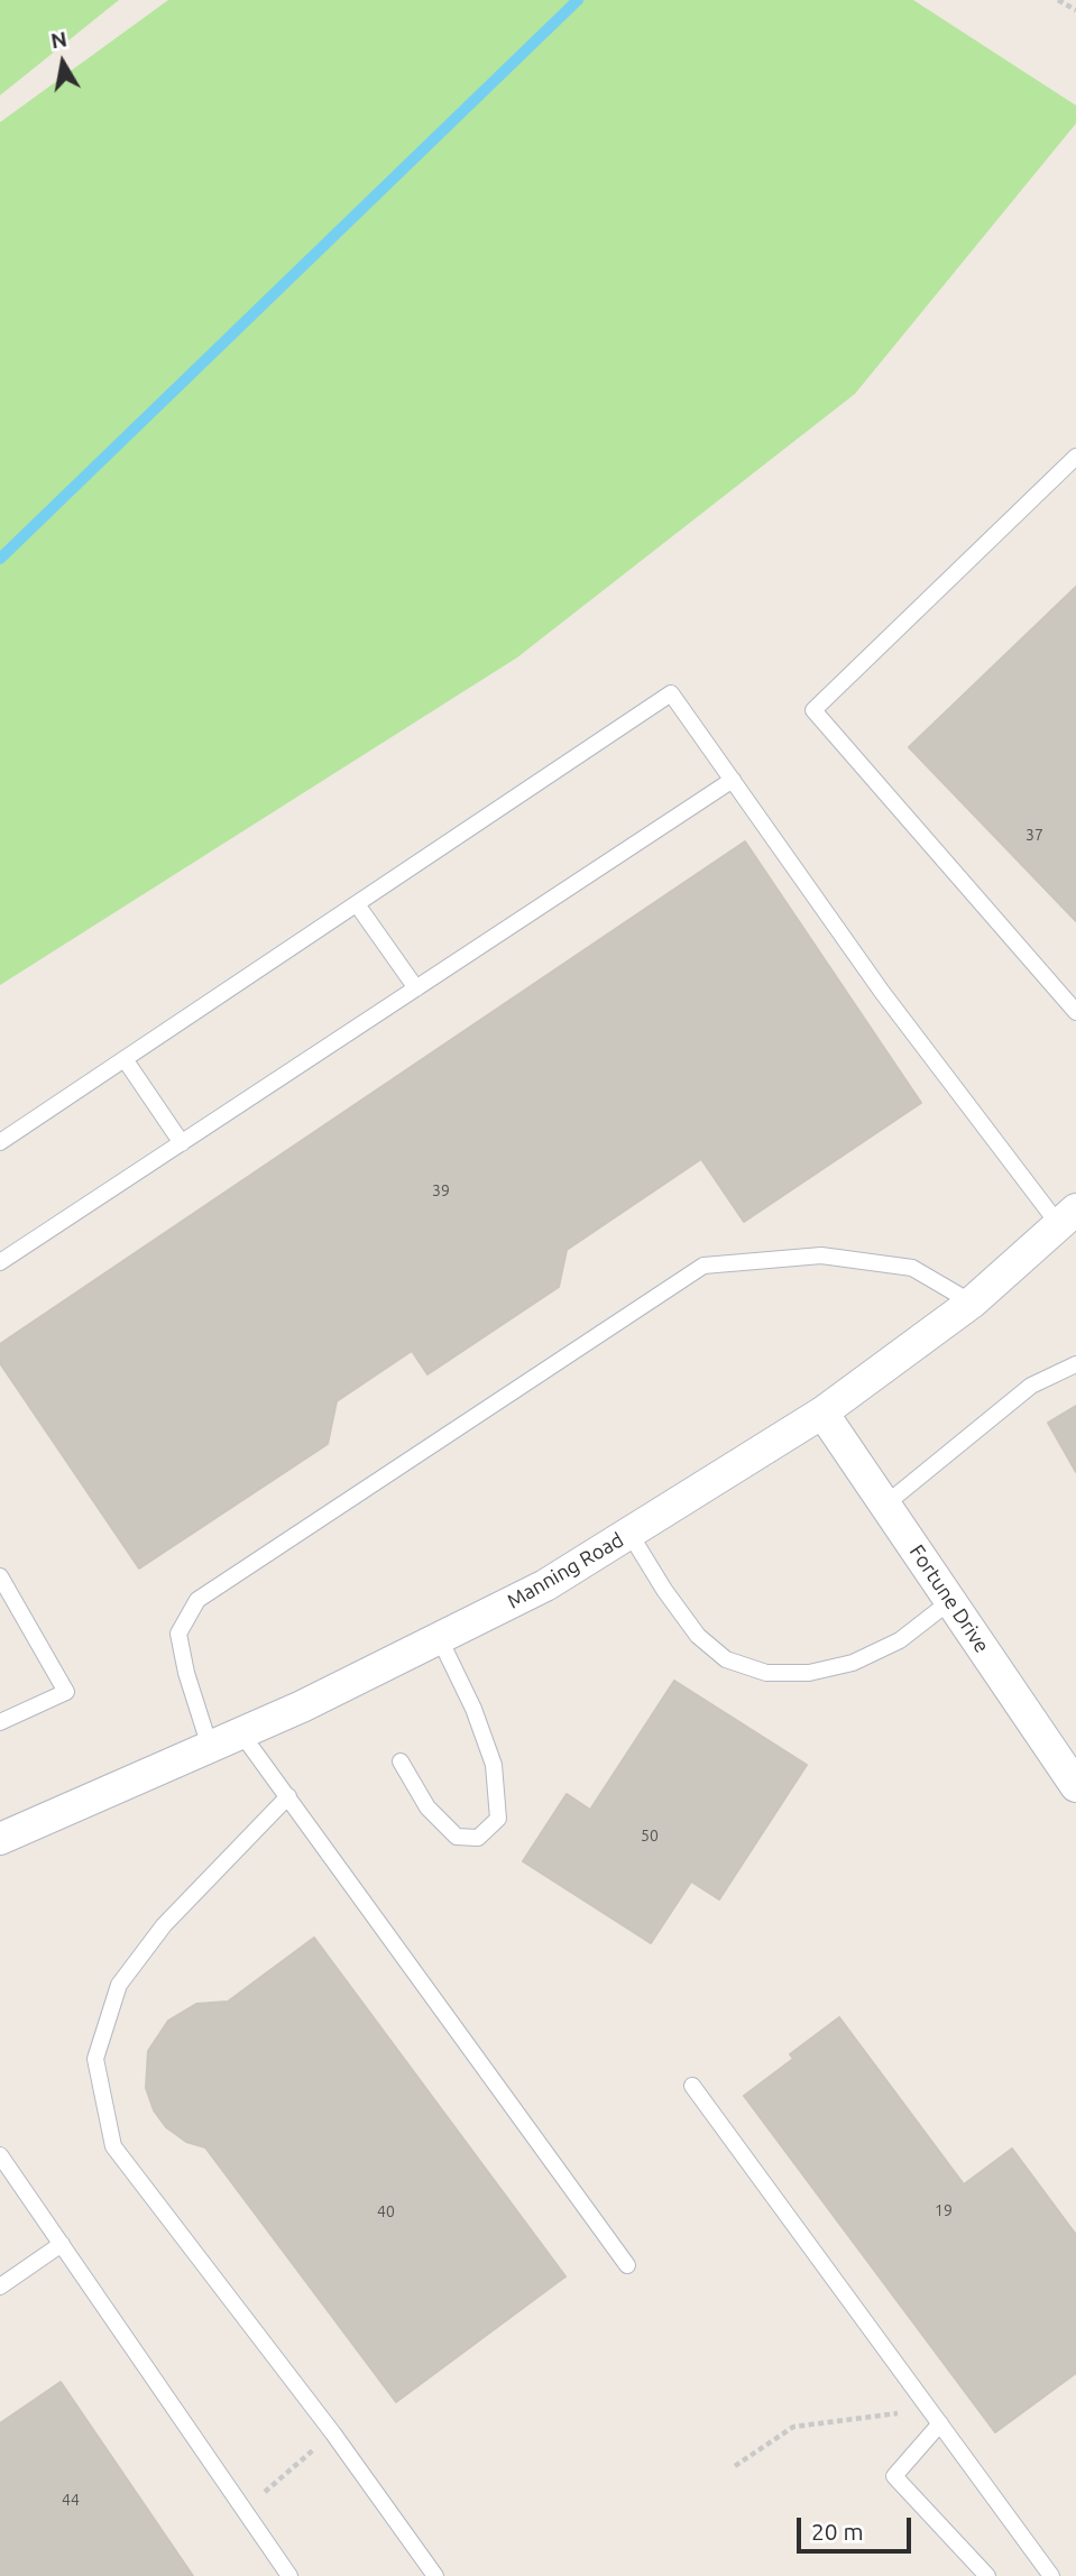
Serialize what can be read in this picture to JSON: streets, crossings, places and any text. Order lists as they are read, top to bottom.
{
  "streets": {
    "street": ["Manning Road", "Fortune Drive"]
  },
  "crossings": [
    ["Manning Road", "Fortune Drive"]
  ],
  "house_numbers": [
    "37",
    "39",
    "50",
    "19",
    "40",
    "44"
  ],
  "scale_bar": "20 m",
  "north": "top"
}
